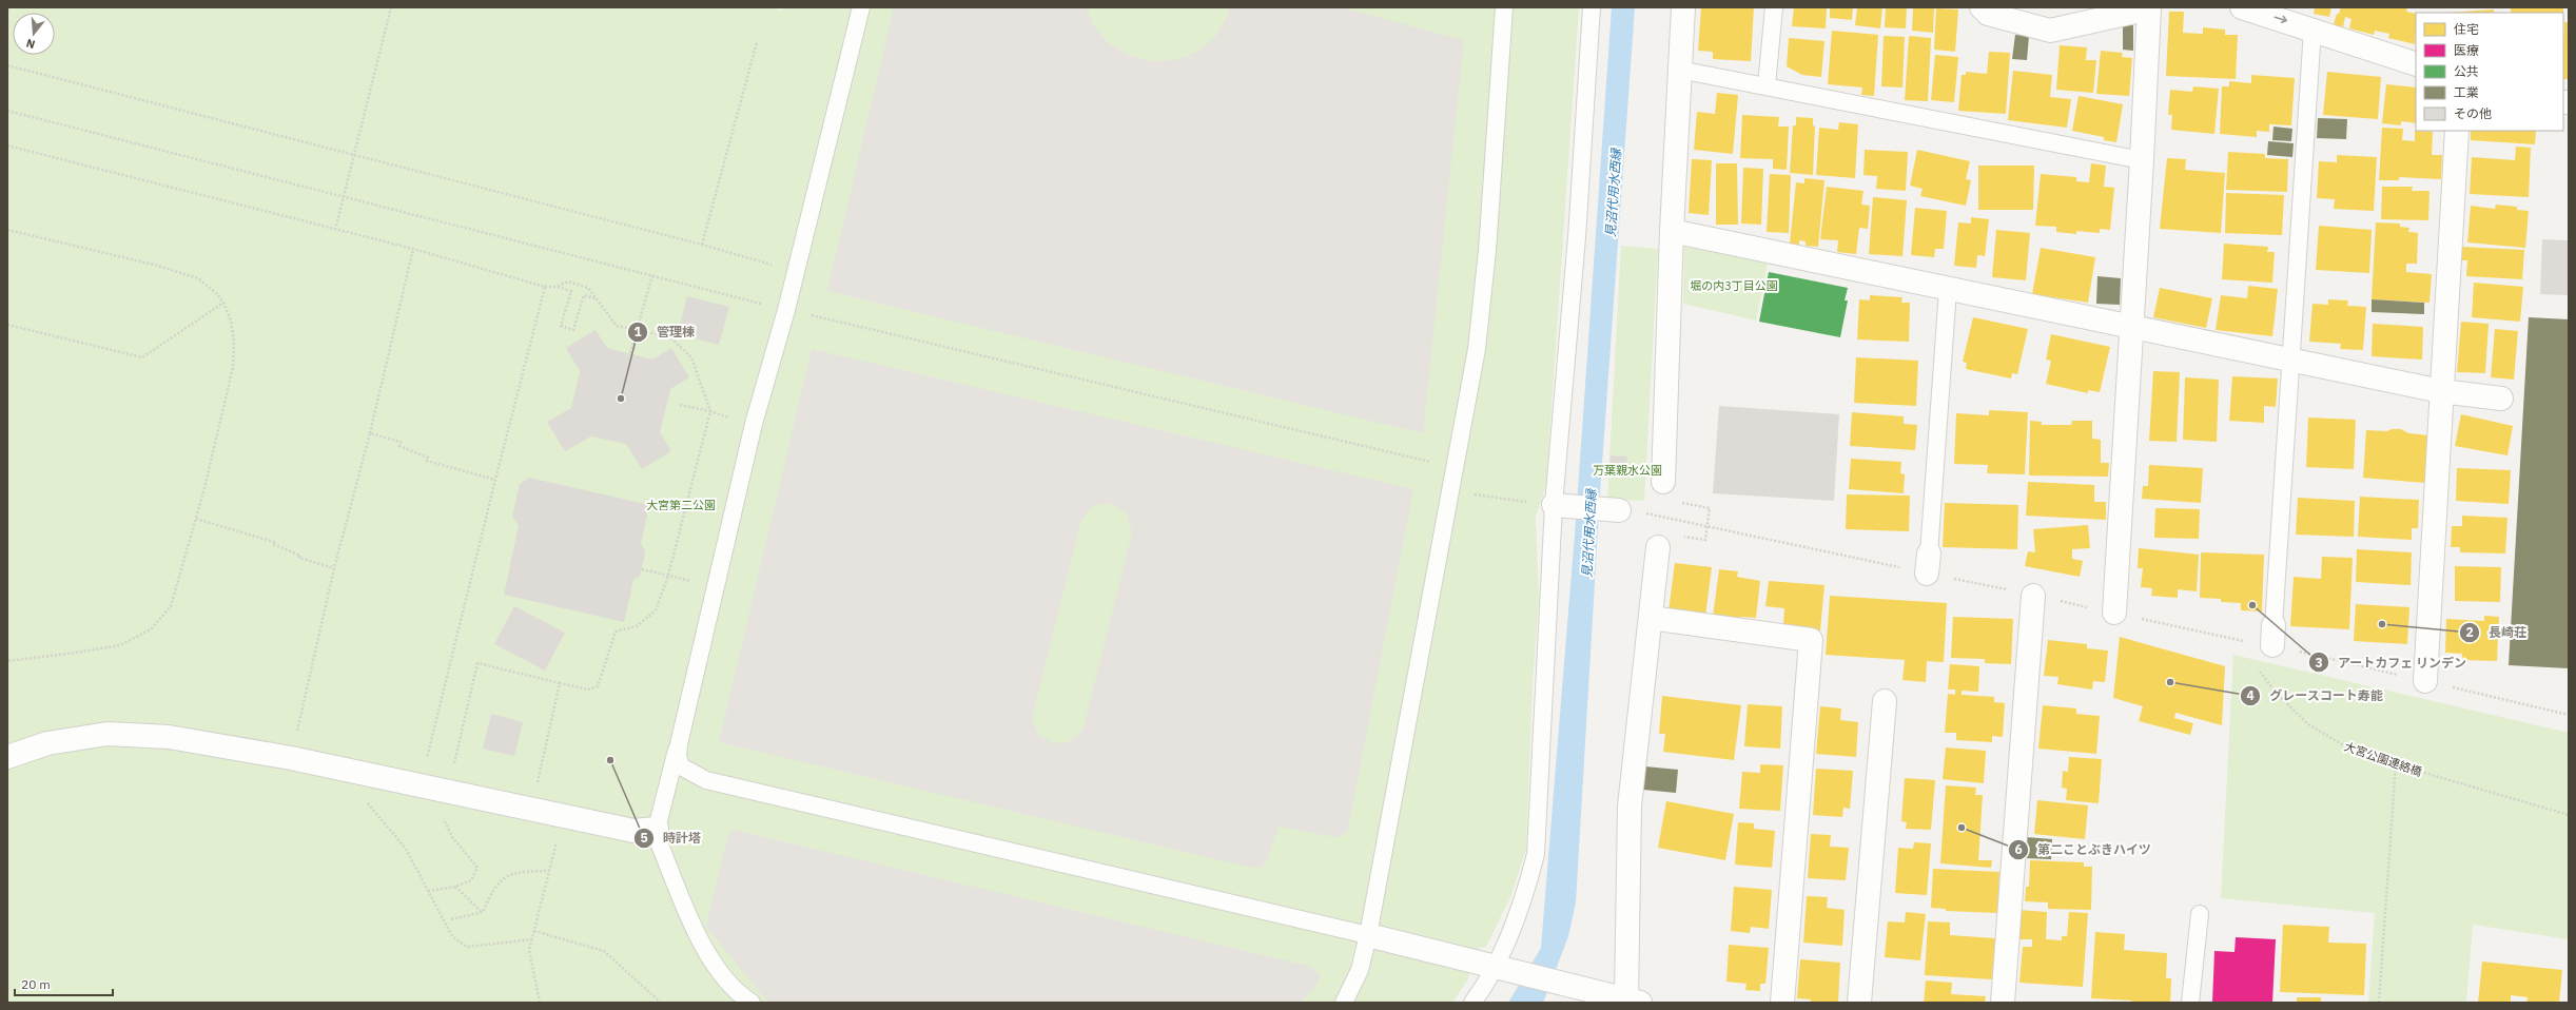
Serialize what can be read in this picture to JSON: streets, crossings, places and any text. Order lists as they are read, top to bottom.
{
  "streets": {
    "path": ["大宮公園連絡橋"]
  },
  "water": ["見沼代用水西縁"],
  "parks": ["堀の内3丁目公園", "万葉親水公園", "大宮第二公園"],
  "places": [
    "管理棟",
    "アートカフェ リンデン",
    "長崎荘",
    "グレースコート寿能",
    "時計塔",
    "第二ことぶきハイツ"
  ],
  "legend": [
    "住宅",
    "医療",
    "公共",
    "工業",
    "その他"
  ],
  "scale_bar": "20 m",
  "north": "bottom"
}
